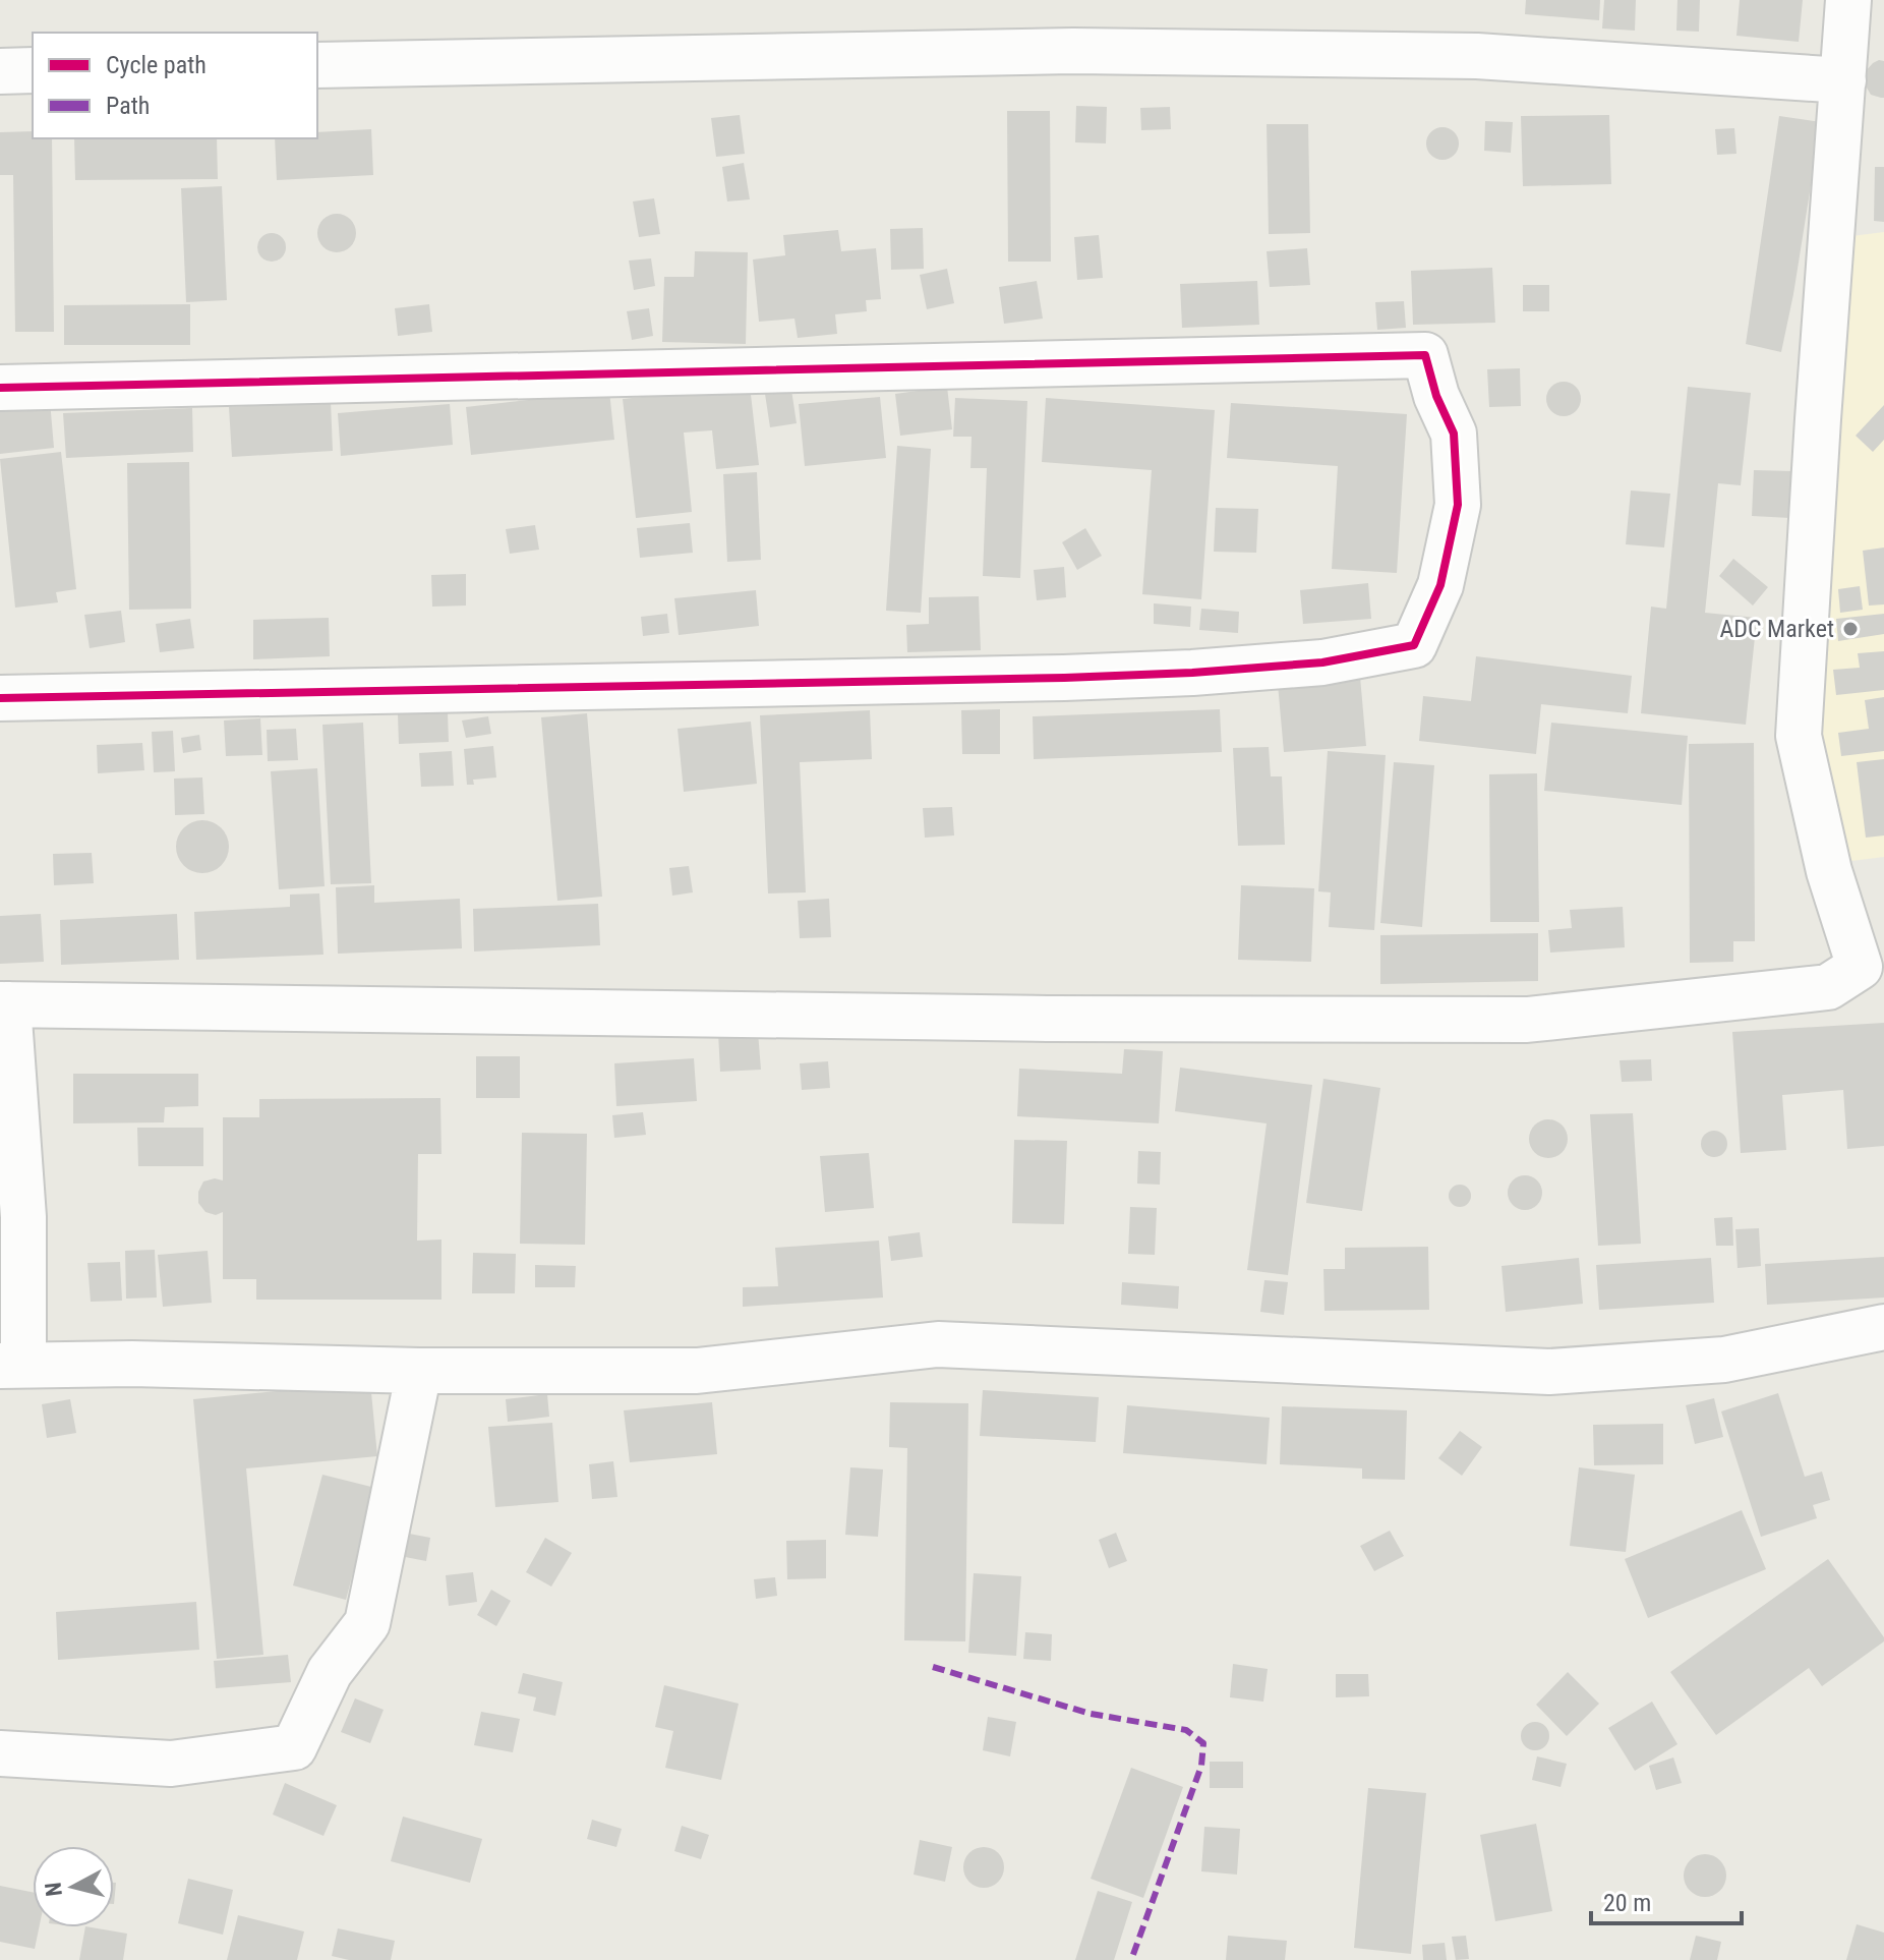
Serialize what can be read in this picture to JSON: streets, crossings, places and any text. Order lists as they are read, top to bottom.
{
  "places": ["ADC Market"],
  "legend": ["Cycle path", "Path"],
  "scale_bar": "20 m",
  "north": "left"
}
